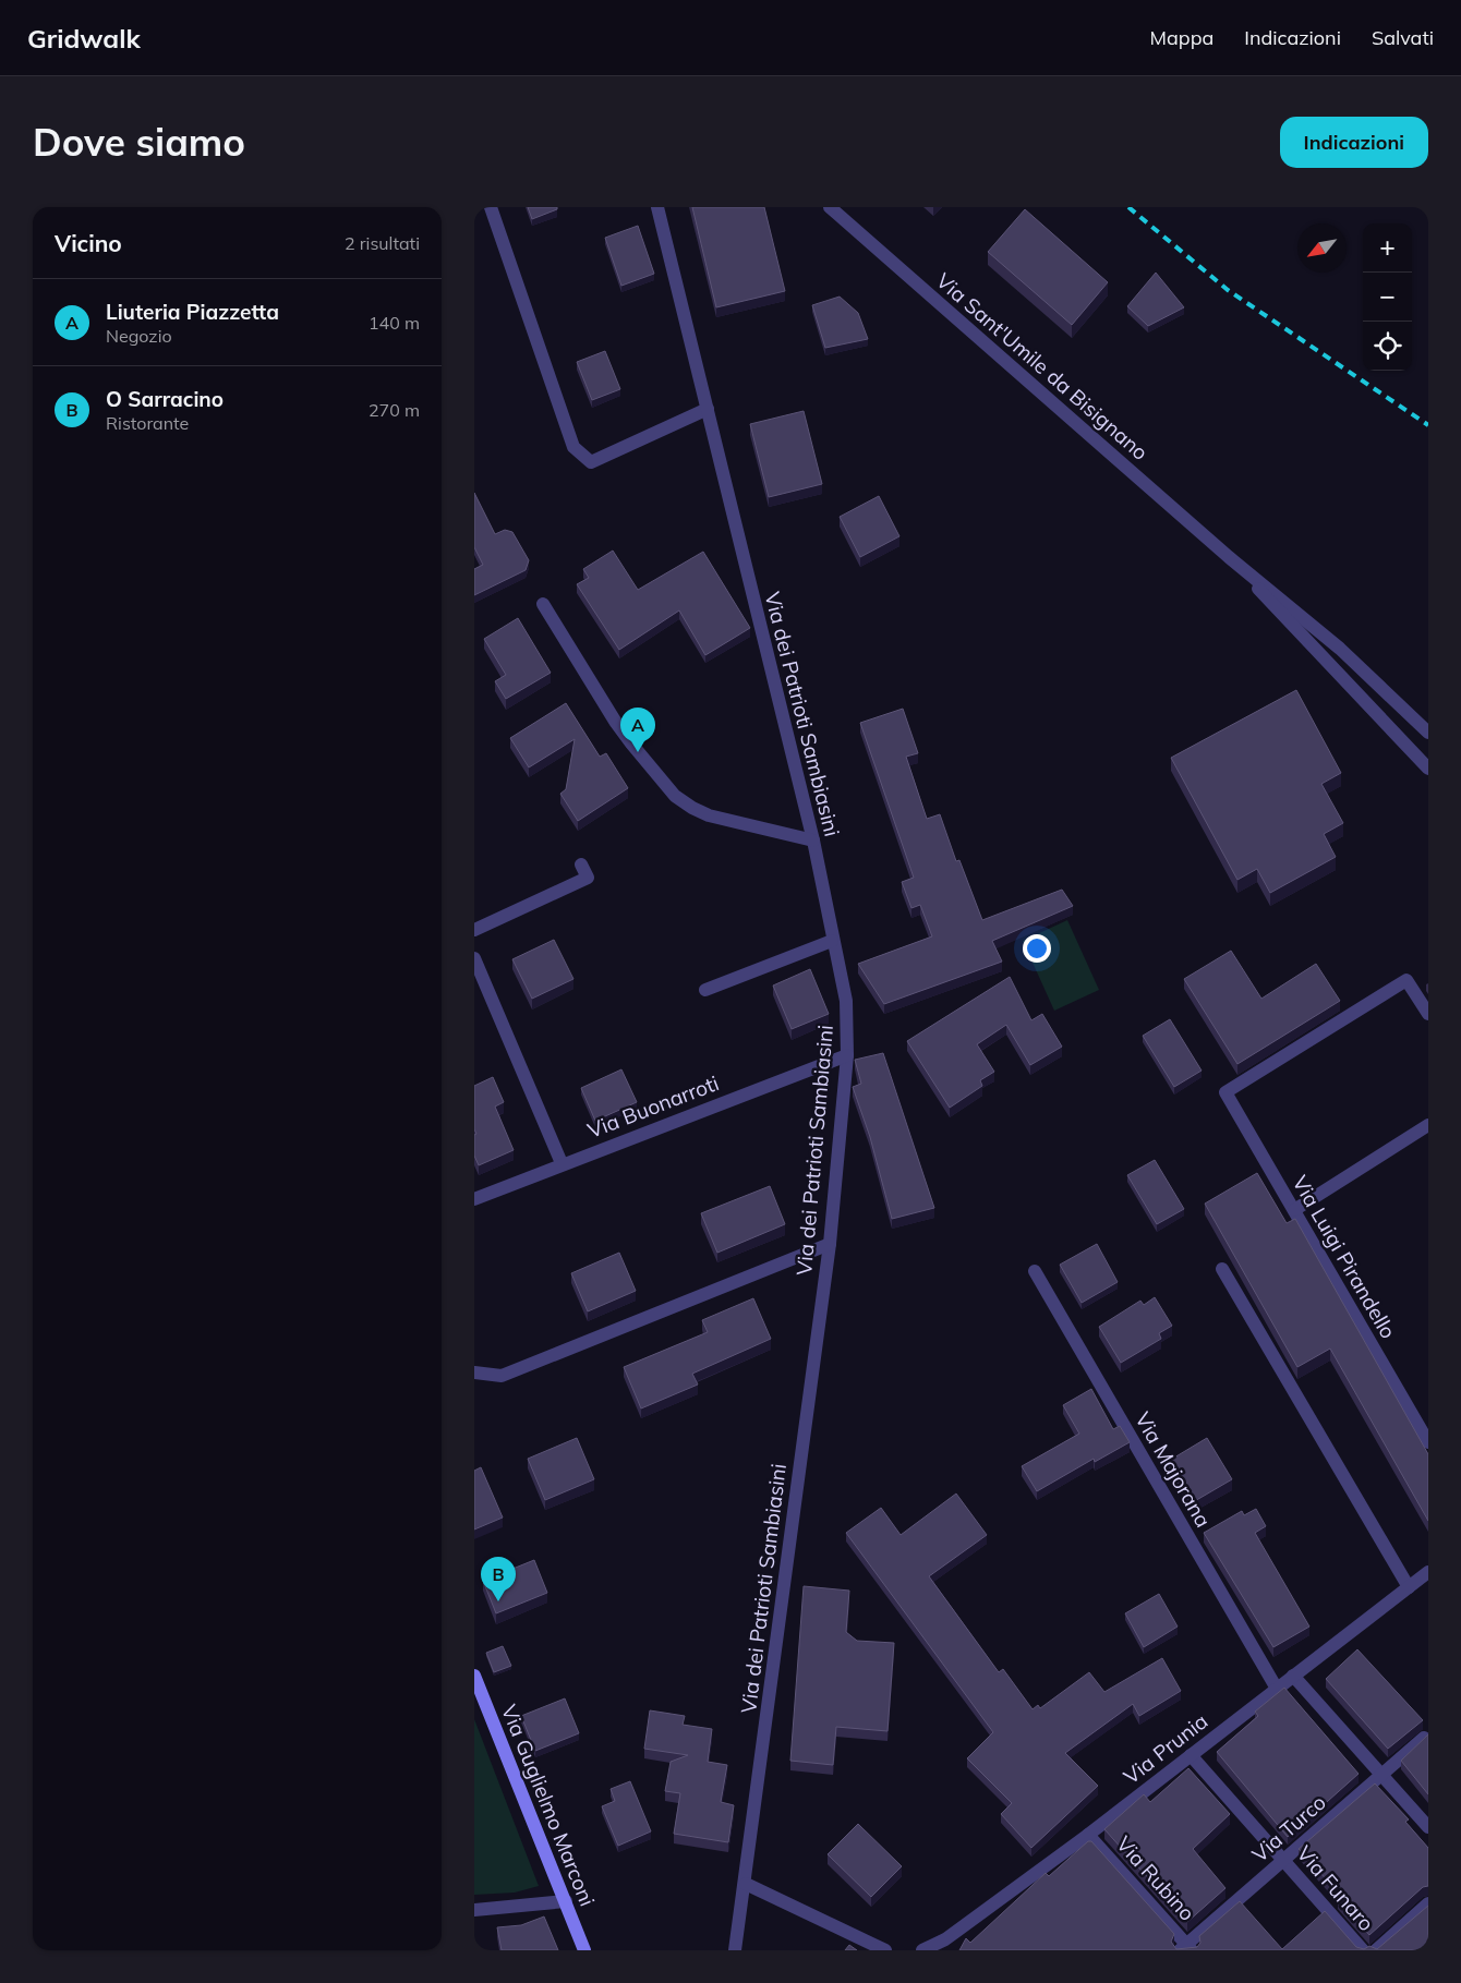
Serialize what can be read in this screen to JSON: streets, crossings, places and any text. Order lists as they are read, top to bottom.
{
  "streets": {
    "main road": ["Via Guglielmo Marconi"],
    "street": [
      "Via Sant'Umile da Bisignano",
      "Via dei Patrioti Sambiasini",
      "Via Buonarroti",
      "Via Luigi Pirandello",
      "Via Majorana",
      "Via Prunia",
      "Via Turco",
      "Via Rubino",
      "Via Funaro"
    ]
  },
  "crossings": [
    ["Via dei Patrioti Sambiasini", "Via Buonarroti"],
    ["Via Majorana", "Via Prunia"],
    ["Via Prunia", "Via Rubino"],
    ["Via Prunia", "Via Funaro"],
    ["Via Turco", "Via Rubino"],
    ["Via Turco", "Via Funaro"]
  ],
  "north": "bottom left",
  "page": {
    "header": "Gridwalk",
    "nav": ["Mappa", "Indicazioni", "Salvati"],
    "buttons": "Indicazioni",
    "title": "Dove siamo",
    "heading": ["Vicino", "2 risultati"],
    "map_buttons": ["+", "−"],
    "list": [
      {
        "mark": "A",
        "name": "Liuteria Piazzetta",
        "note": "Negozio",
        "value": "140 m"
      },
      {
        "mark": "B",
        "name": "O Sarracino",
        "note": "Ristorante",
        "value": "270 m"
      }
    ],
    "pins": ["A", "B"]
  }
}
